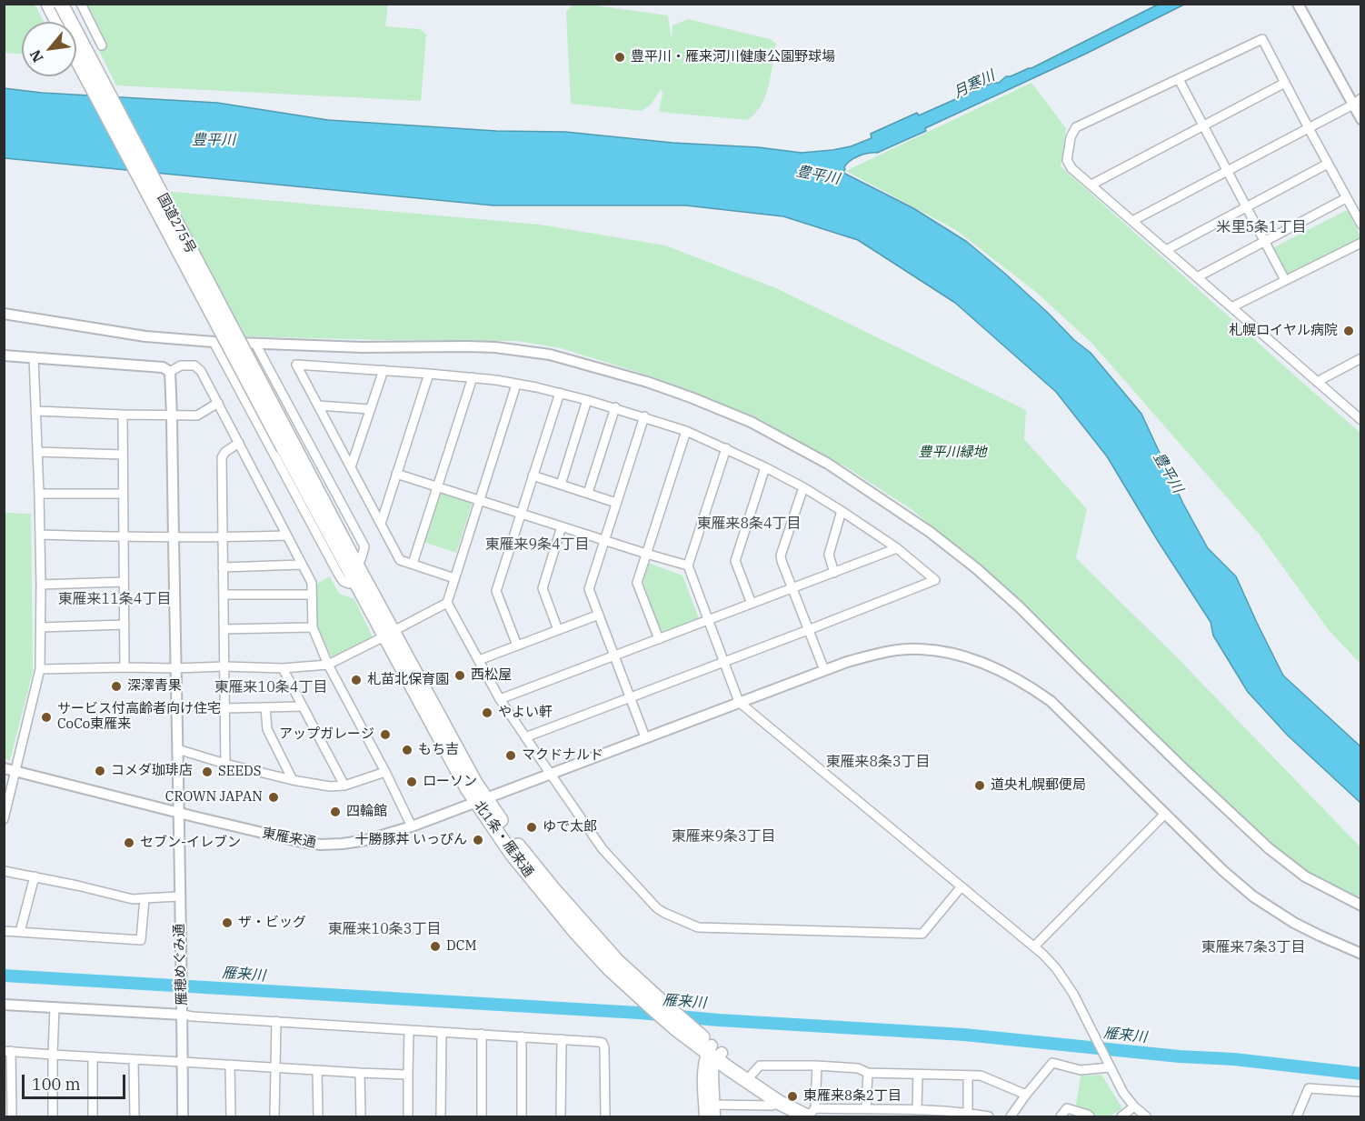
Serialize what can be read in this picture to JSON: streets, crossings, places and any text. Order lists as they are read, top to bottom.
{
  "streets": {
    "highway": ["国道275号", "北1条・雁来通"],
    "street": ["東雁来通", "雁穂めぐみ通"]
  },
  "crossings": [
    ["国道275号", "北1条・雁来通"],
    ["東雁来通", "北1条・雁来通"],
    ["東雁来通", "雁穂めぐみ通"]
  ],
  "districts": [
    "米里5条1丁目",
    "東雁来8条4丁目",
    "東雁来9条4丁目",
    "東雁来11条4丁目",
    "東雁来10条4丁目",
    "東雁来8条3丁目",
    "東雁来9条3丁目",
    "東雁来10条3丁目",
    "東雁来7条3丁目"
  ],
  "water": ["月寒川", "豊平川", "雁来川"],
  "parks": ["豊平川緑地"],
  "places": [
    "豊平川・雁来河川健康公園野球場",
    "札幌ロイヤル病院",
    "西松屋",
    "札苗北保育園",
    "深澤青果",
    "やよい軒",
    "サービス付高齢者向け住宅 CoCo東雁来",
    "アップガレージ",
    "もち吉",
    "マクドナルド",
    "コメダ珈琲店",
    "SEEDS",
    "ローソン",
    "道央札幌郵便局",
    "CROWN JAPAN",
    "四輪館",
    "ゆで太郎",
    "十勝豚丼 いっぴん",
    "セブン-イレブン",
    "ザ・ビッグ",
    "DCM",
    "東雁来8条2丁目"
  ],
  "scale_bar": "100 m",
  "north": "bottom left"
}
